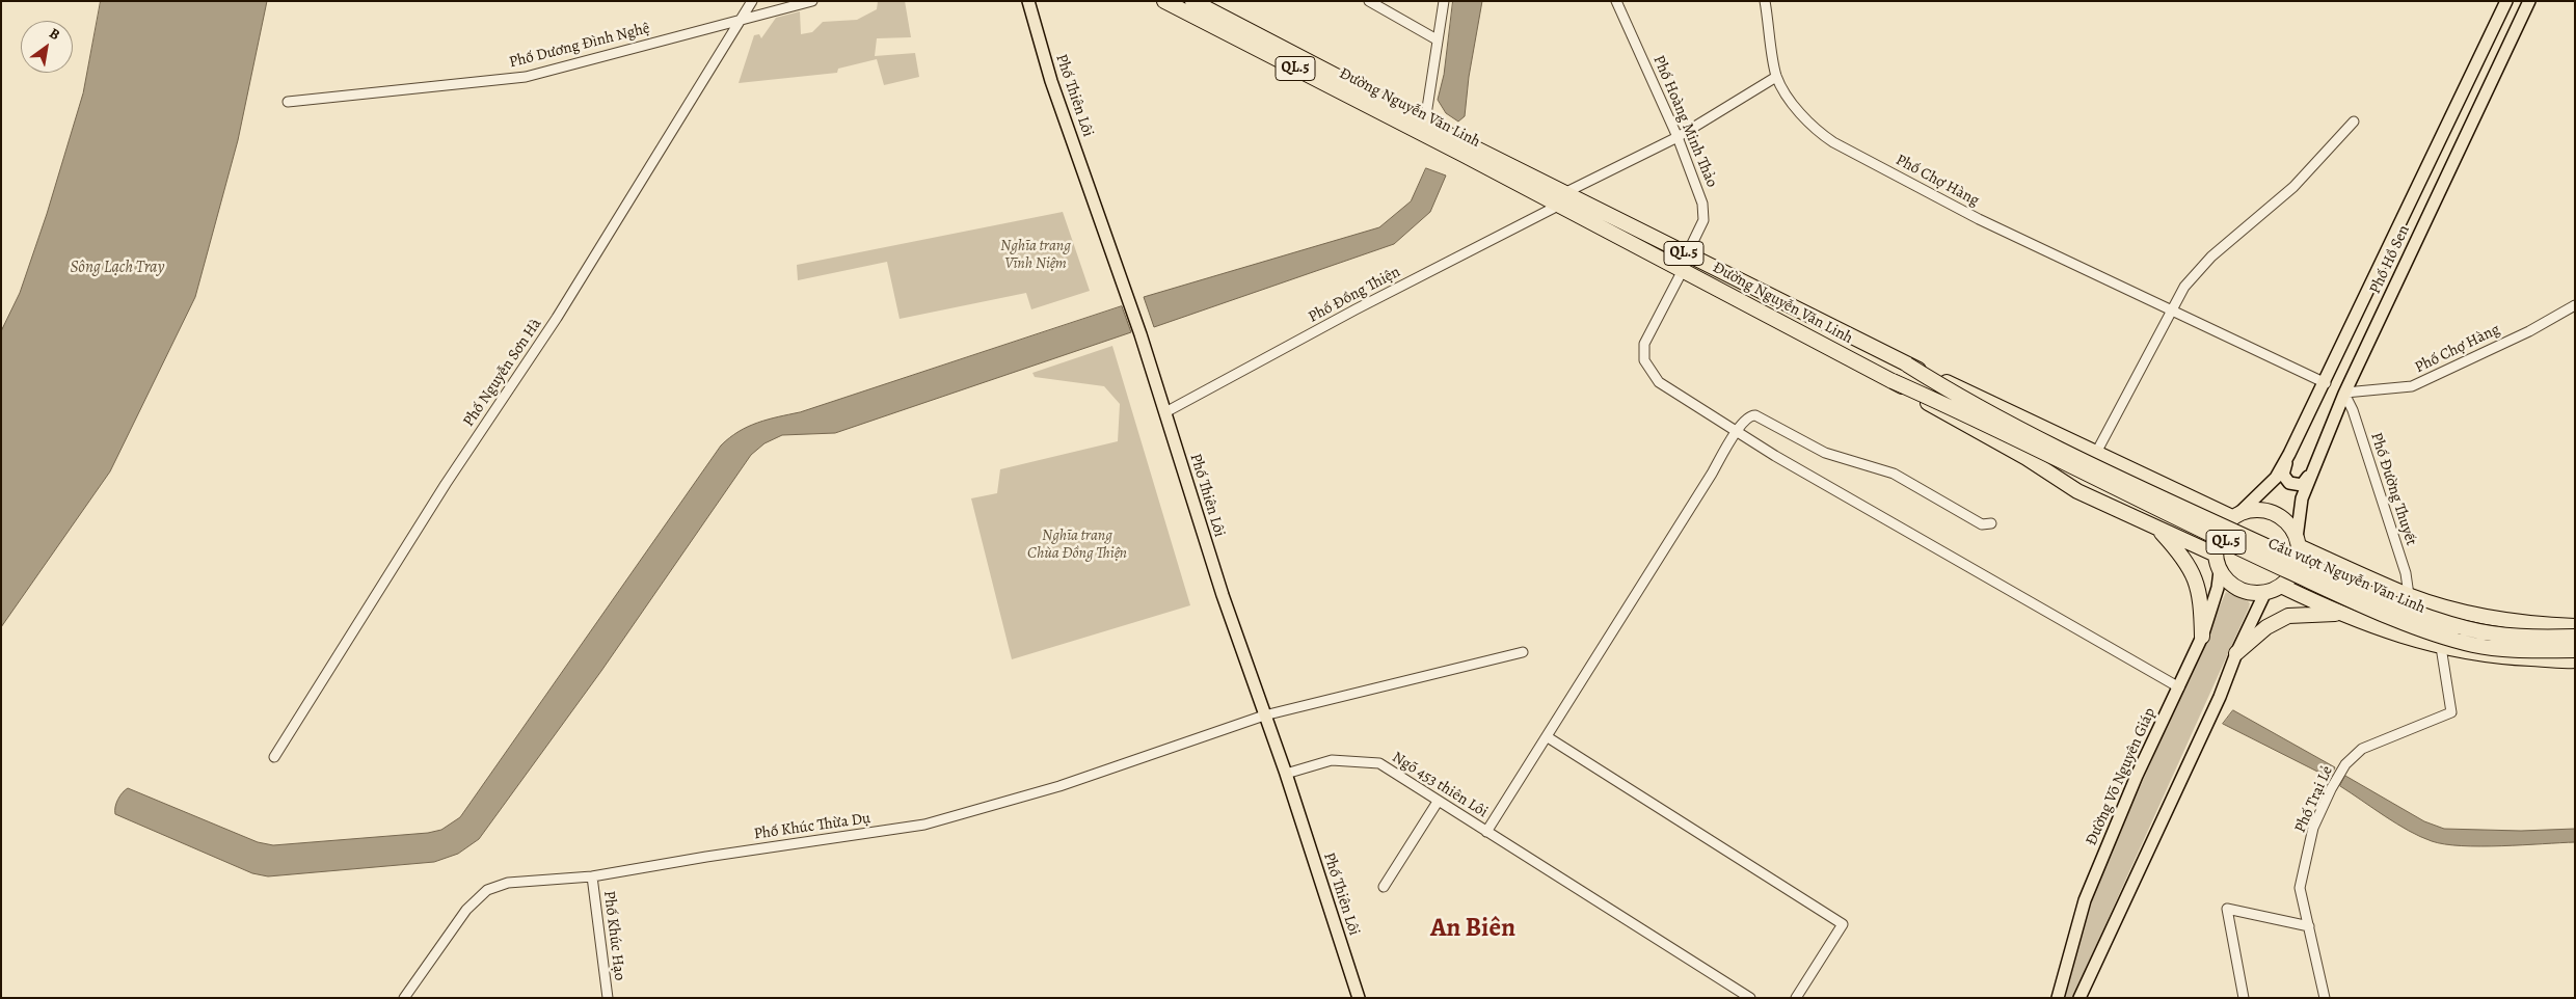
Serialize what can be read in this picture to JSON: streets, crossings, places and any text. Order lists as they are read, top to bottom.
{
  "streets": {
    "highway": ["QL.5", "Đường Nguyễn Văn Linh", "Cầu vượt Nguyễn Văn Linh"],
    "main road": ["Phố Thiên Lôi", "Phố Hồ Sen", "Đường Võ Nguyên Giáp"],
    "street": [
      "Phố Dương Đình Nghệ",
      "Phố Hoàng Minh Thảo",
      "Phố Chợ Hàng",
      "Phố Đồng Thiện",
      "Phố Nguyễn Sơn Hà",
      "Phố Đường Thuyết",
      "Ngõ 453 thiên Lôi",
      "Phố Trại Lẻ",
      "Phố Khúc Thừa Dụ",
      "Phố Khúc Hạo"
    ]
  },
  "crossings": [
    ["Phố Dương Đình Nghệ", "Phố Nguyễn Sơn Hà"],
    ["Phố Thiên Lôi", "Phố Đồng Thiện"],
    ["Phố Thiên Lôi", "Ngõ 453 thiên Lôi"],
    ["Phố Thiên Lôi", "Phố Khúc Thừa Dụ"],
    ["Đường Nguyễn Văn Linh", "Phố Hoàng Minh Thảo"],
    ["Đường Nguyễn Văn Linh", "Phố Hồ Sen"],
    ["Đường Nguyễn Văn Linh", "Phố Đồng Thiện"],
    ["Đường Nguyễn Văn Linh", "Cầu vượt Nguyễn Văn Linh"],
    ["Đường Nguyễn Văn Linh", "Đường Võ Nguyên Giáp"],
    ["Phố Chợ Hàng", "Phố Hồ Sen"],
    ["Phố Chợ Hàng", "Phố Đường Thuyết"],
    ["Phố Hồ Sen", "Phố Đường Thuyết"],
    ["Phố Hồ Sen", "Đường Võ Nguyên Giáp"],
    ["Phố Khúc Thừa Dụ", "Phố Khúc Hạo"]
  ],
  "districts": ["An Biên"],
  "water": ["Sông Lạch Tray"],
  "parks": ["Nghĩa trang Vĩnh Niệm", "Nghĩa trang Chùa Đồng Thiện"],
  "north": "top right"
}
